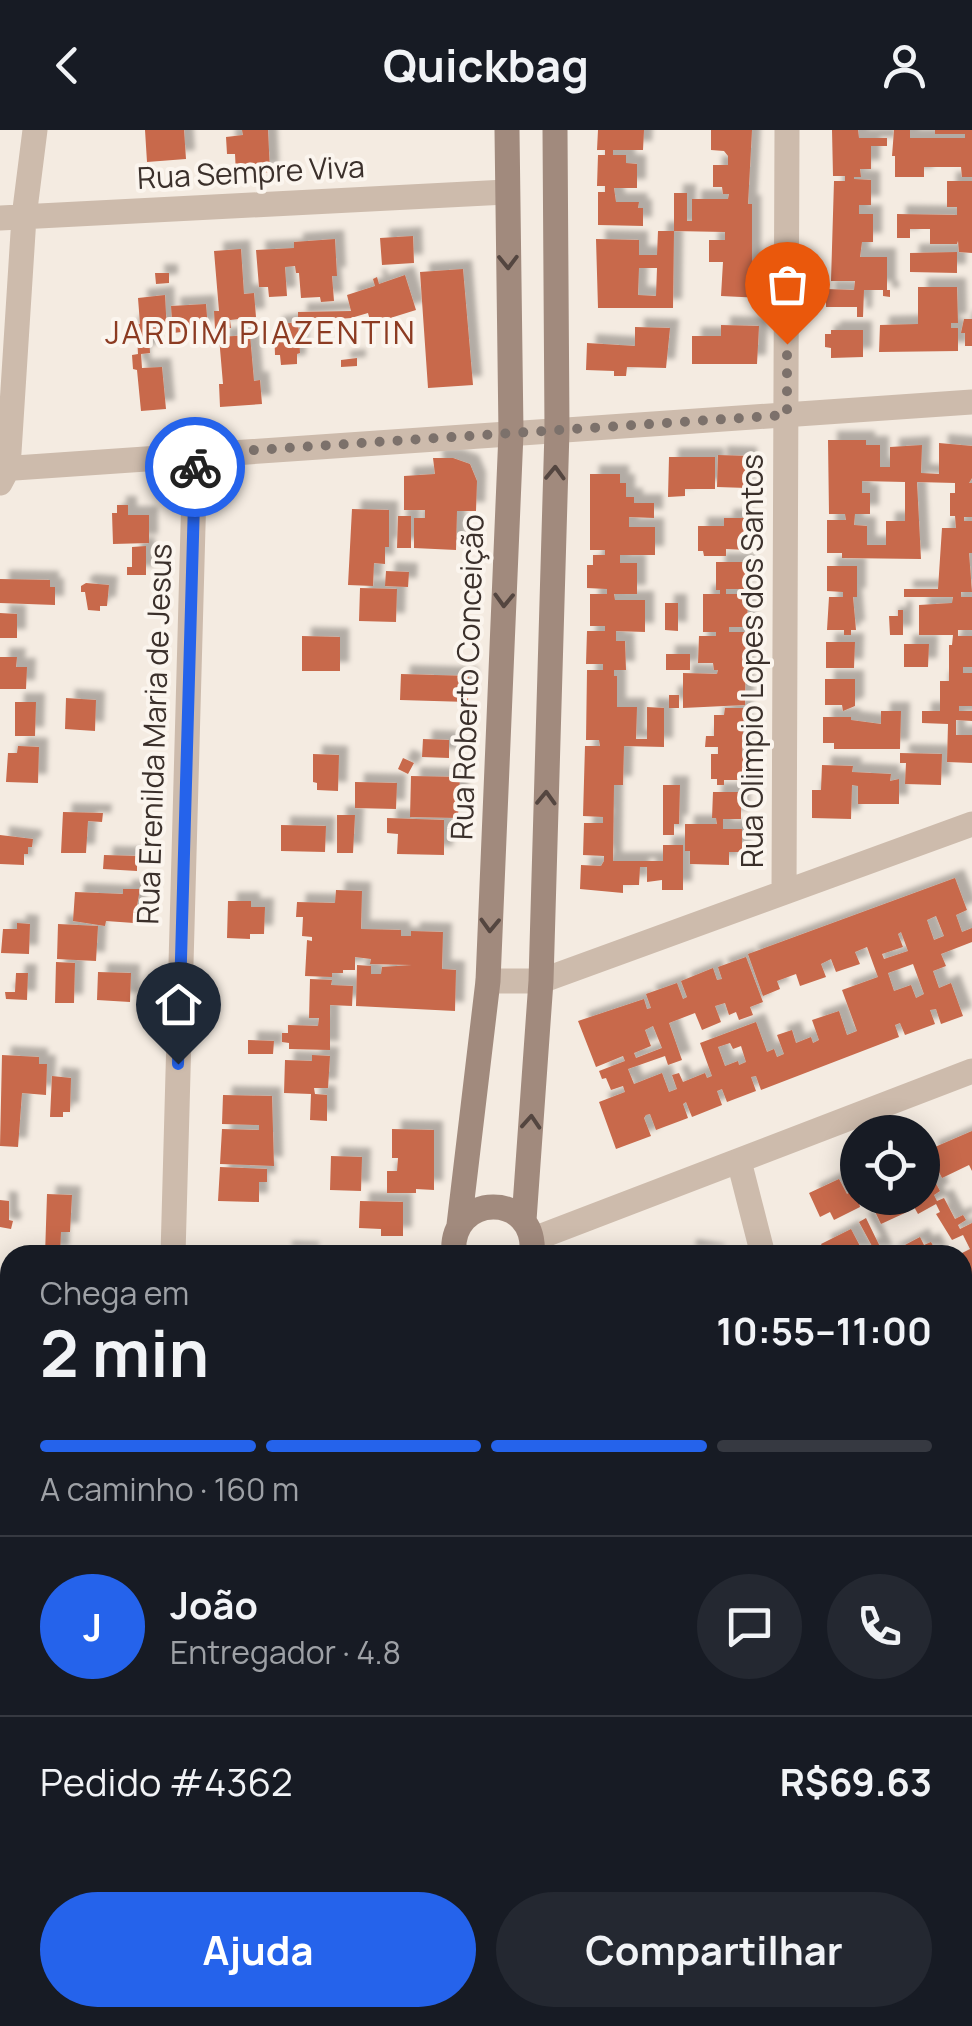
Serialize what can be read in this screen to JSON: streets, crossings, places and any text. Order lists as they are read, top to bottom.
{
  "streets": {
    "street": [
      "Rua Sempre Viva",
      "Rua Olimpio Lopes dos Santos",
      "Rua Roberto Conceição",
      "Rua Erenilda Maria de Jesus"
    ]
  },
  "crossings": [
    ["Rua Sempre Viva", "Rua Roberto Conceição"]
  ],
  "districts": ["JARDIM PIAZENTIN"],
  "page": {
    "header": "Quickbag",
    "heading": ["2 min", "Chega em", "10:55–11:00"],
    "panel": [
      "João",
      "Entregador · 4.8",
      "Pedido #4362",
      "R$69.63"
    ],
    "bar": "A caminho · 160 m",
    "round": "J",
    "buttons": ["Ajuda", "Compartilhar"]
  }
}
